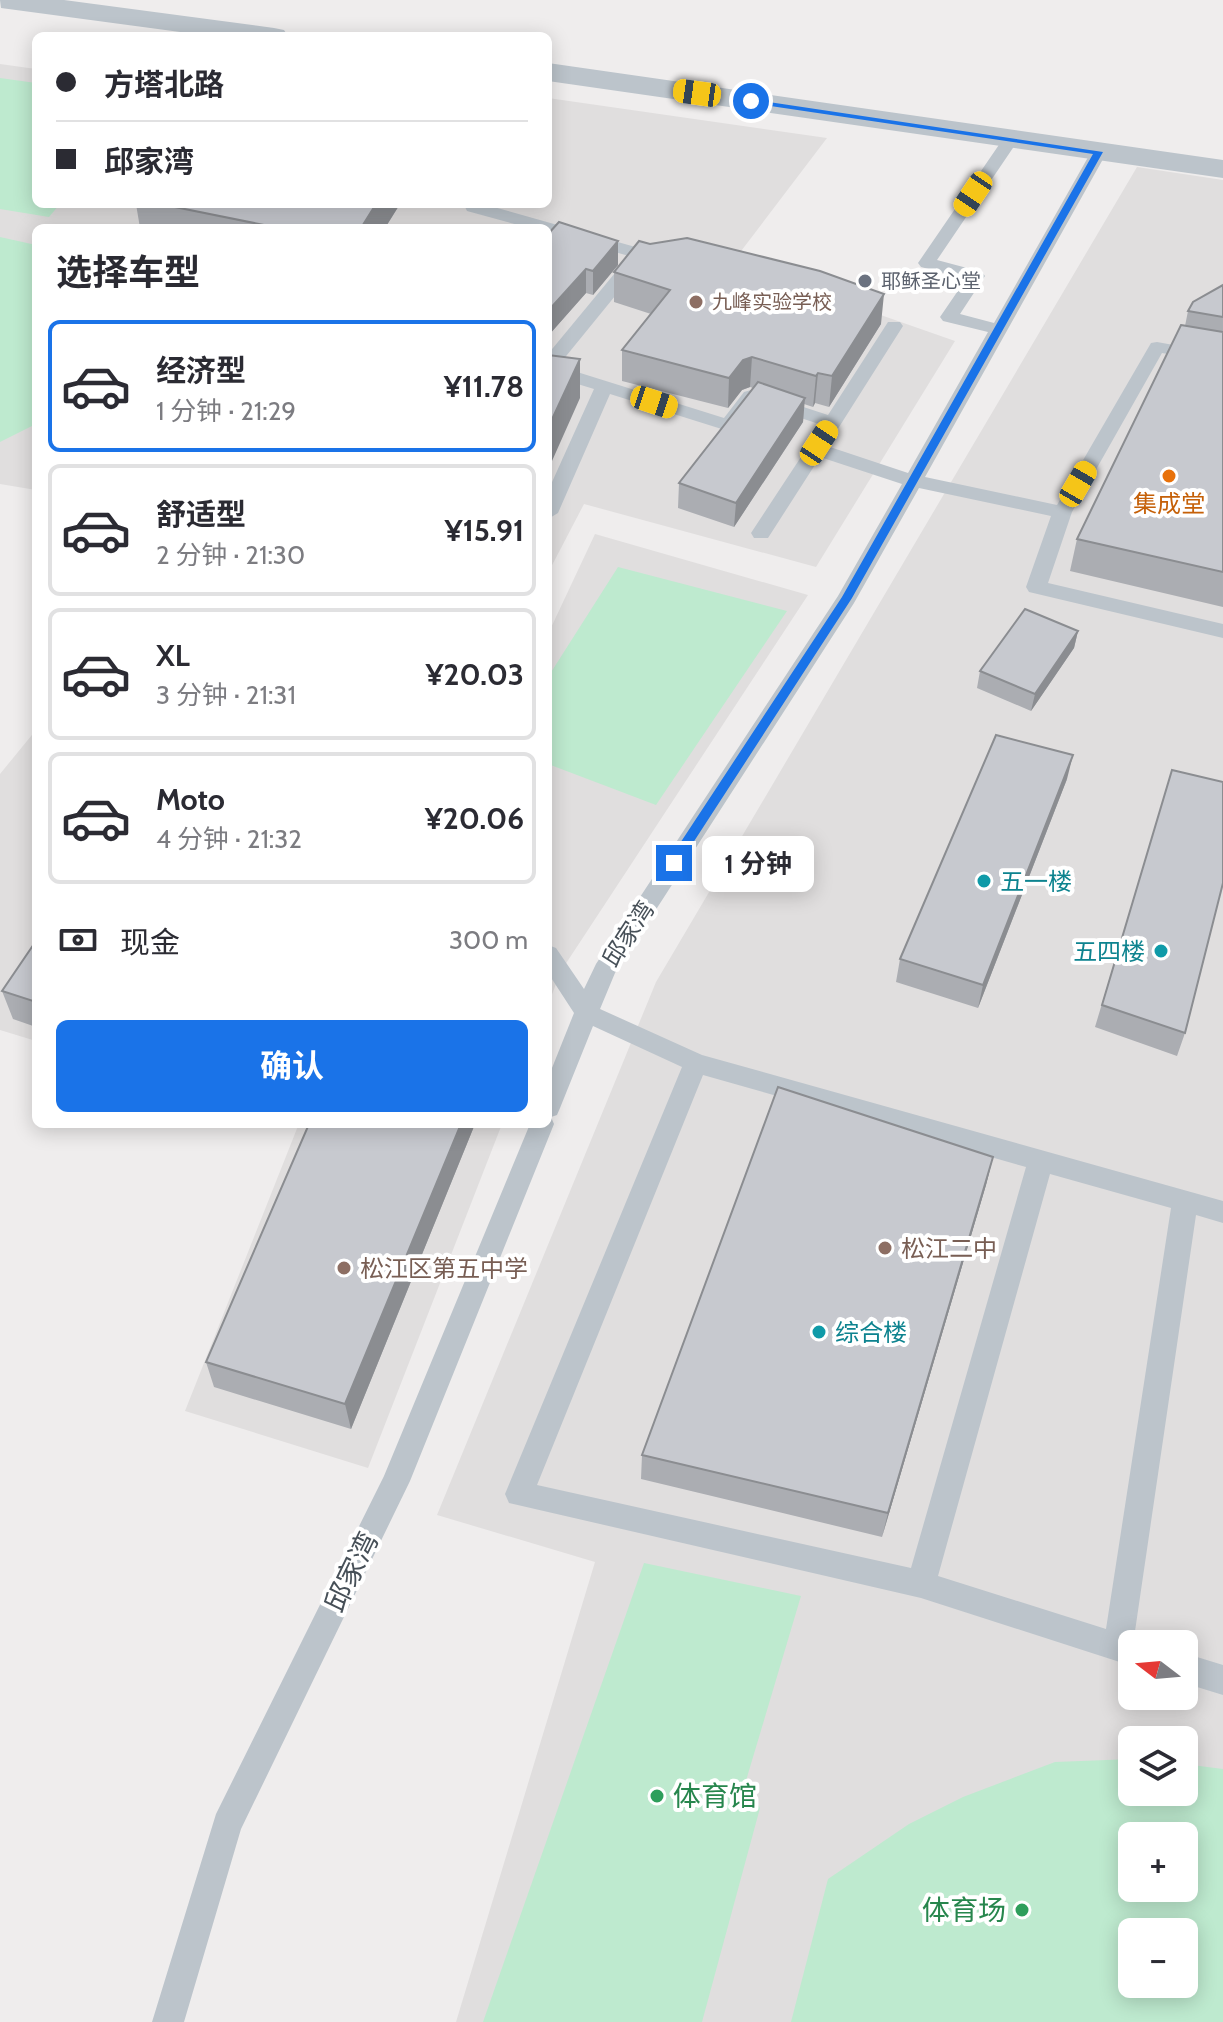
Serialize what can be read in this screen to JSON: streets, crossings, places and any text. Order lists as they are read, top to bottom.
{
  "streets": {
    "lane": ["邱家湾"]
  },
  "places": [
    "耶稣圣心堂",
    "九峰实验学校",
    "集成堂",
    "五一楼",
    "五四楼",
    "松江二中",
    "松江区第五中学",
    "综合楼",
    "体育馆",
    "体育场"
  ],
  "north": "left",
  "page": {
    "banner": ["方塔北路", "邱家湾"],
    "heading": "选择车型",
    "list": [
      {
        "name": "经济型",
        "note": "1 分钟 · 21:29",
        "value": "¥11.78"
      },
      {
        "name": "舒适型",
        "note": "2 分钟 · 21:30",
        "value": "¥15.91"
      },
      {
        "name": "XL",
        "note": "3 分钟 · 21:31",
        "value": "¥20.03"
      },
      {
        "name": "Moto",
        "note": "4 分钟 · 21:32",
        "value": "¥20.06"
      }
    ],
    "bubble": "1 分钟",
    "pay": ["现金", "300 m"],
    "buttons": "确认",
    "map_buttons": ["+", "−"]
  }
}
